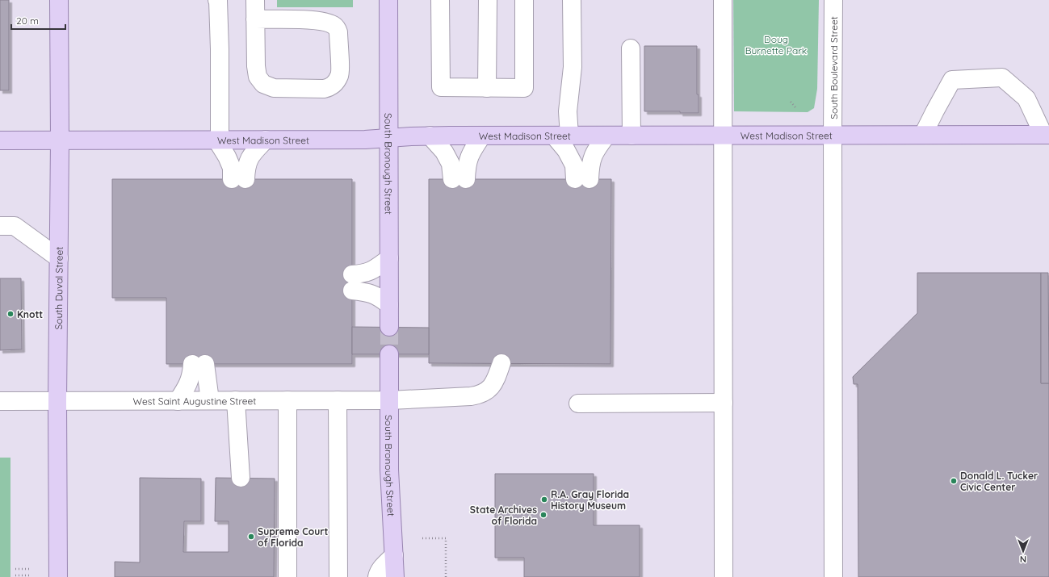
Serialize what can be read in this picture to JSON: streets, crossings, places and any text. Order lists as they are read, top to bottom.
{
  "streets": {
    "main road": ["West Madison Street", "South Bronough Street", "South Duval Street"],
    "street": ["South Boulevard Street", "West Saint Augustine Street"]
  },
  "crossings": [
    ["South Boulevard Street", "West Madison Street"],
    ["West Madison Street", "South Bronough Street"],
    ["West Madison Street", "South Duval Street"],
    ["South Bronough Street", "West Saint Augustine Street"],
    ["South Duval Street", "West Saint Augustine Street"]
  ],
  "parks": ["Doug Burnette Park"],
  "places": [
    "Knott",
    "Donald L. Tucker Civic Center",
    "R.A. Gray Florida History Museum",
    "State Archives of Florida",
    "Supreme Court of Florida"
  ],
  "scale_bar": "20 m",
  "north": "bottom"
}
